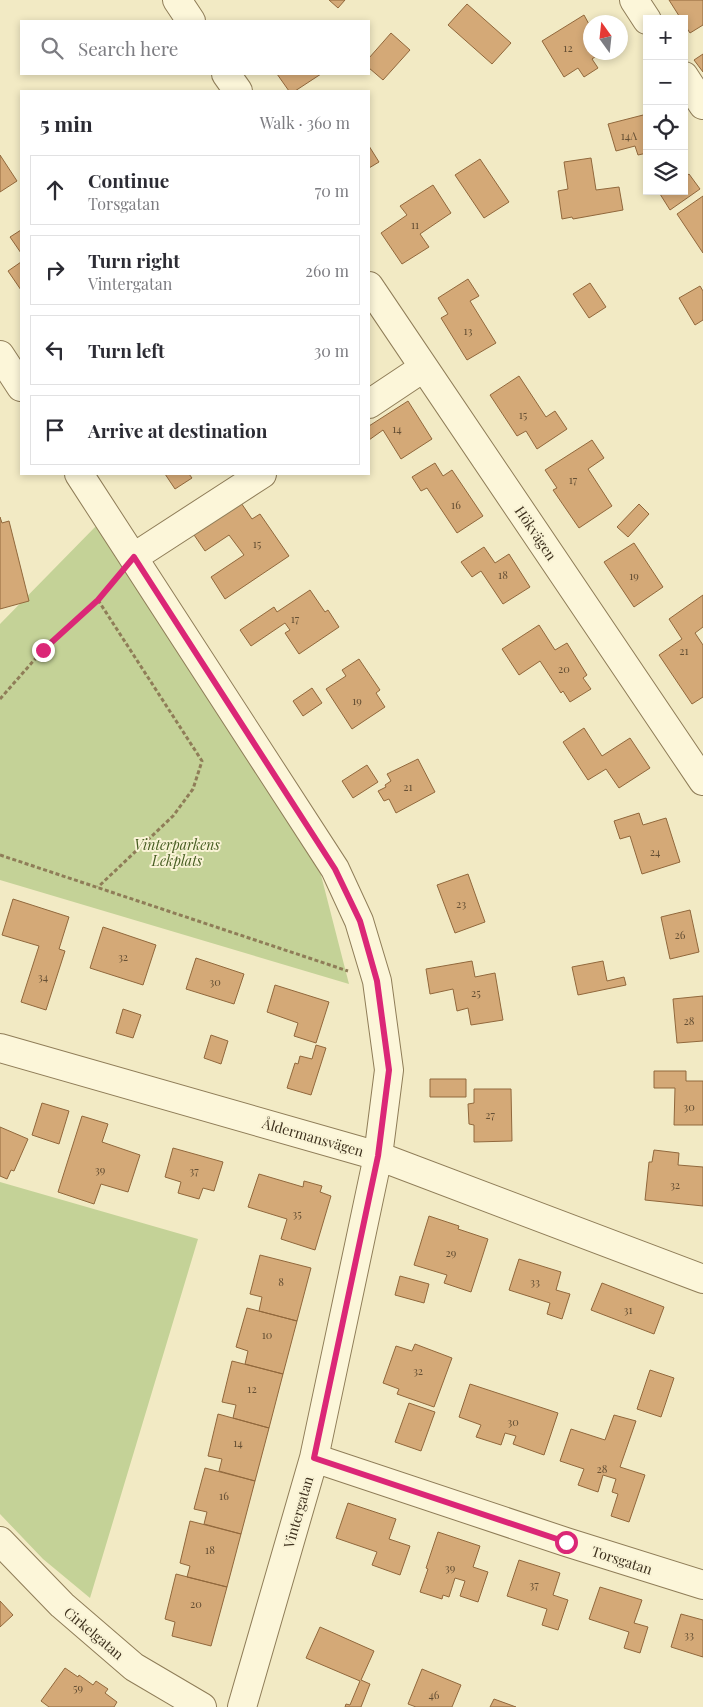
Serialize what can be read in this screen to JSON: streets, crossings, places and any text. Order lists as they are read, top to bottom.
{
  "streets": {
    "street": [
      "Hökvägen",
      "Åldermansvägen",
      "Vintergatan",
      "Torsgatan",
      "Cirkelgatan"
    ]
  },
  "crossings": [
    ["Åldermansvägen", "Vintergatan"],
    ["Vintergatan", "Torsgatan"]
  ],
  "parks": ["Vinterparkens Lekplats"],
  "house_numbers": [
    "12",
    "14A",
    "11",
    "13",
    "15",
    "14",
    "17",
    "16",
    "15",
    "18",
    "19",
    "17",
    "21",
    "20",
    "19",
    "21",
    "24",
    "23",
    "26",
    "32",
    "34",
    "30",
    "25",
    "28",
    "30",
    "27",
    "39",
    "37",
    "32",
    "35",
    "29",
    "8",
    "33",
    "31",
    "10",
    "32",
    "12",
    "30",
    "14",
    "28",
    "16",
    "18",
    "39",
    "37",
    "20",
    "33",
    "59",
    "46"
  ],
  "north": "top",
  "page": {
    "map_buttons": ["+", "−"],
    "search": "Search here",
    "heading": ["5 min", "Walk · 360 m"],
    "list": [
      ["Continue", "Torsgatan", "70 m"],
      ["Turn right", "Vintergatan", "260 m"],
      ["Turn left", "30 m"],
      "Arrive at destination"
    ]
  }
}
